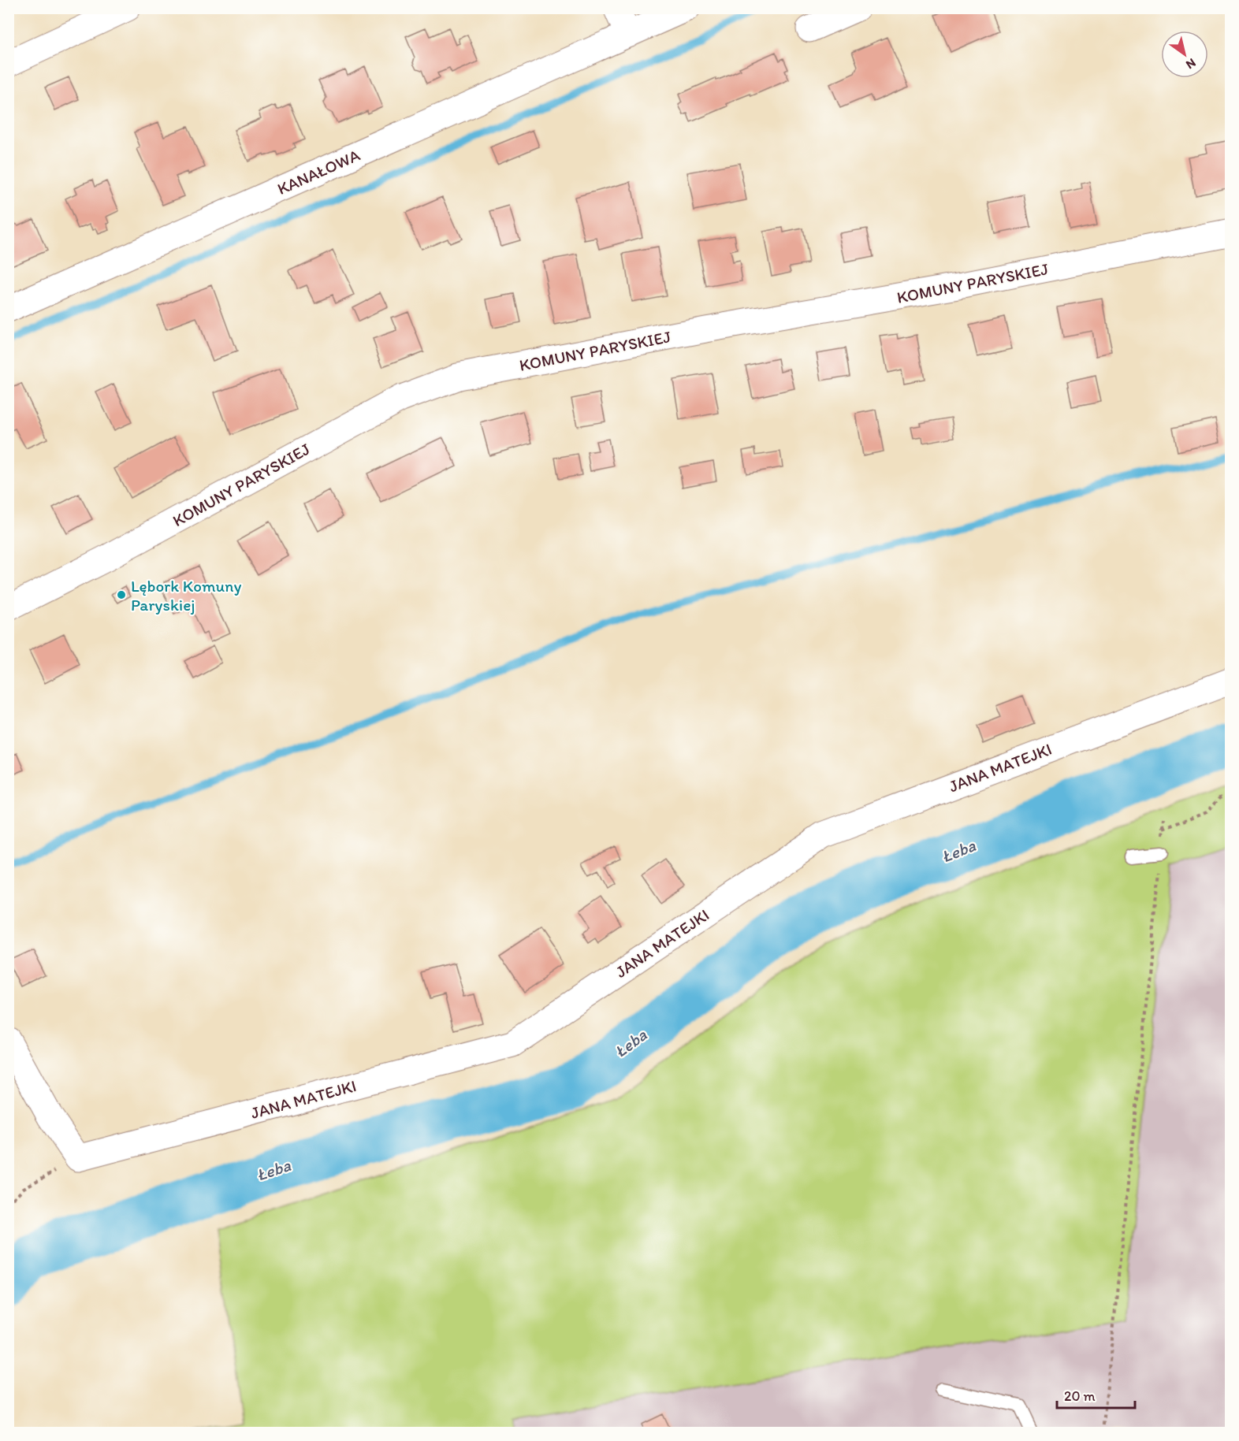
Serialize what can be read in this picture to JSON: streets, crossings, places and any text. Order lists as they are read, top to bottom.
{
  "streets": {
    "street": ["KANAŁOWA", "KOMUNY PARYSKIEJ", "JANA MATEJKI"]
  },
  "water": ["Łeba"],
  "places": ["Lębork Komuny Paryskiej"],
  "scale_bar": "20 m",
  "north": "bottom right"
}
